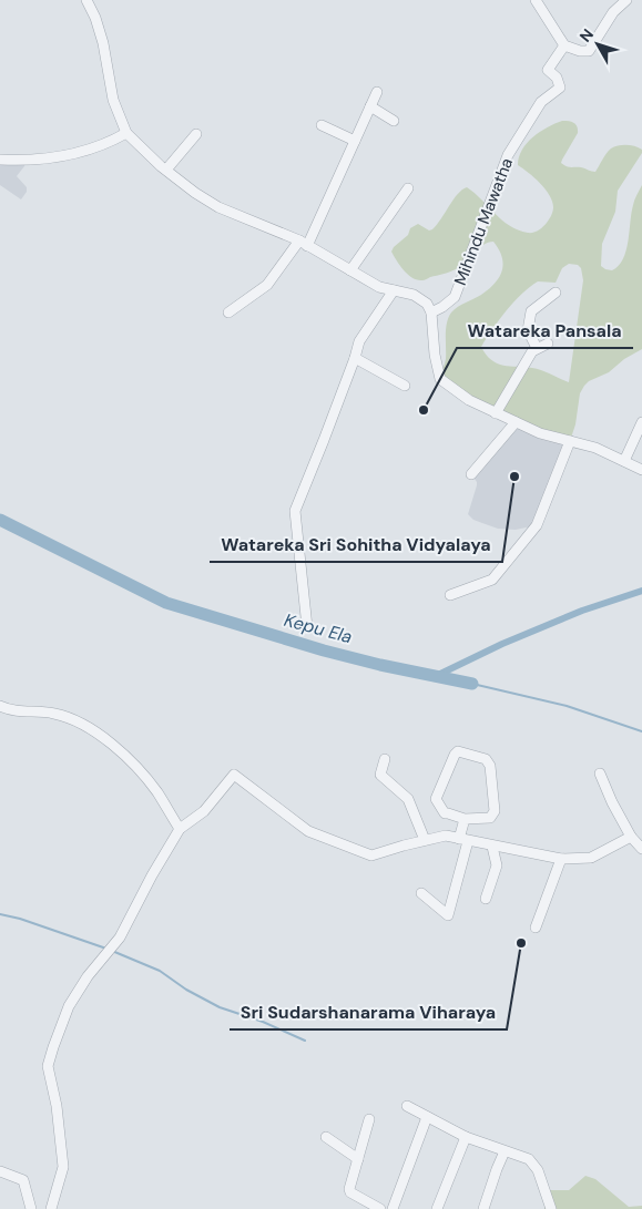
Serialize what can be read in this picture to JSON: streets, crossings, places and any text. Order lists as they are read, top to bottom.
{
  "streets": {
    "street": ["Mihindu Mawatha"]
  },
  "water": ["Kepu Ela"],
  "places": ["Watareka Pansala", "Watareka Sri Sohitha Vidyalaya", "Sri Sudarshanarama Viharaya"],
  "north": "top left"
}
